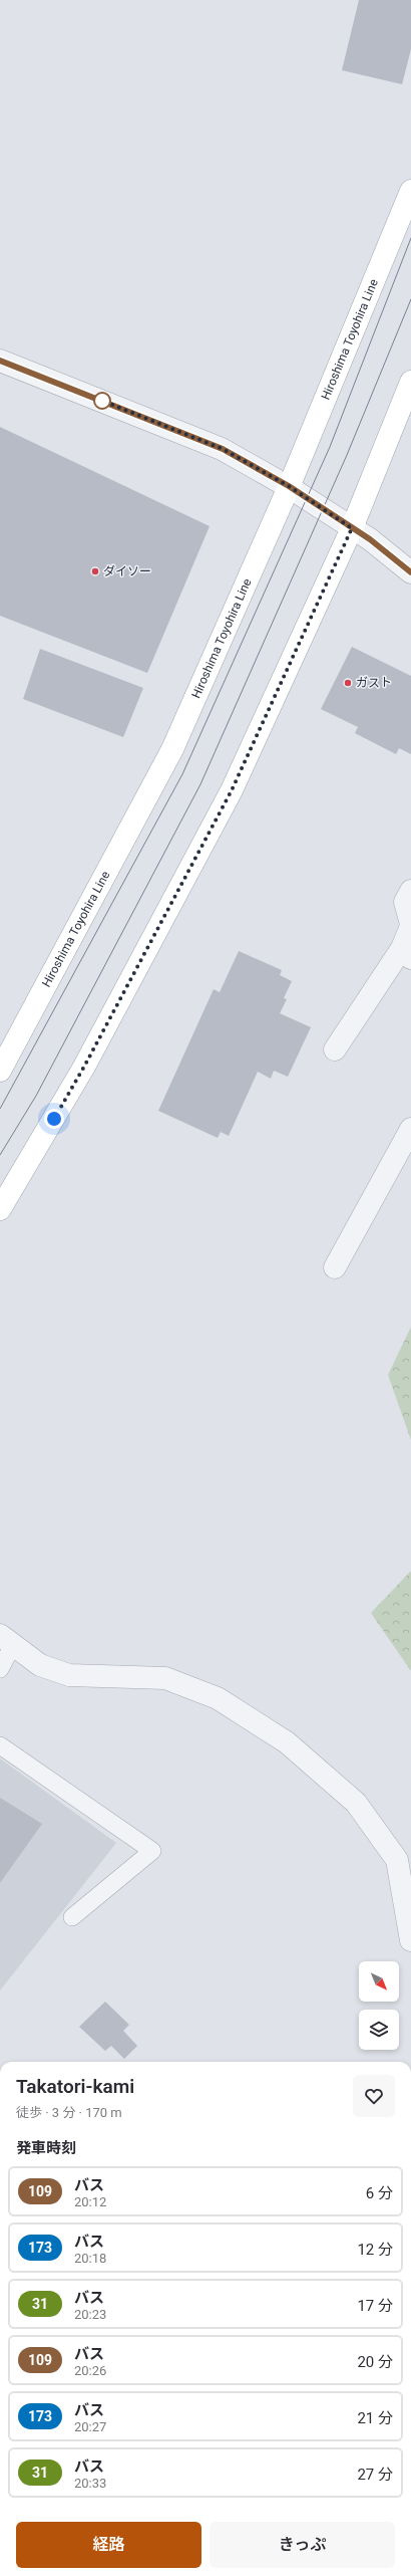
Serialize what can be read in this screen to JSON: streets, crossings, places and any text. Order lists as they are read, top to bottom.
{
  "streets": {
    "main road": ["Hiroshima Toyohira Line"]
  },
  "places": ["ダイソー", "ガスト"],
  "lines": ["bus line 109"],
  "north": "bottom right",
  "page": {
    "heading": [
      ["Takatori-kami", "徒歩 · 3 分 · 170 m"],
      "発車時刻"
    ],
    "list": [
      {
        "mark": "109",
        "name": "バス",
        "note": "20:12",
        "value": "6 分"
      },
      {
        "mark": "173",
        "name": "バス",
        "note": "20:18",
        "value": "12 分"
      },
      {
        "mark": "31",
        "name": "バス",
        "note": "20:23",
        "value": "17 分"
      },
      {
        "mark": "109",
        "name": "バス",
        "note": "20:26",
        "value": "20 分"
      },
      {
        "mark": "173",
        "name": "バス",
        "note": "20:27",
        "value": "21 分"
      },
      {
        "mark": "31",
        "name": "バス",
        "note": "20:33",
        "value": "27 分"
      }
    ],
    "buttons": ["経路", "きっぷ"]
  }
}
